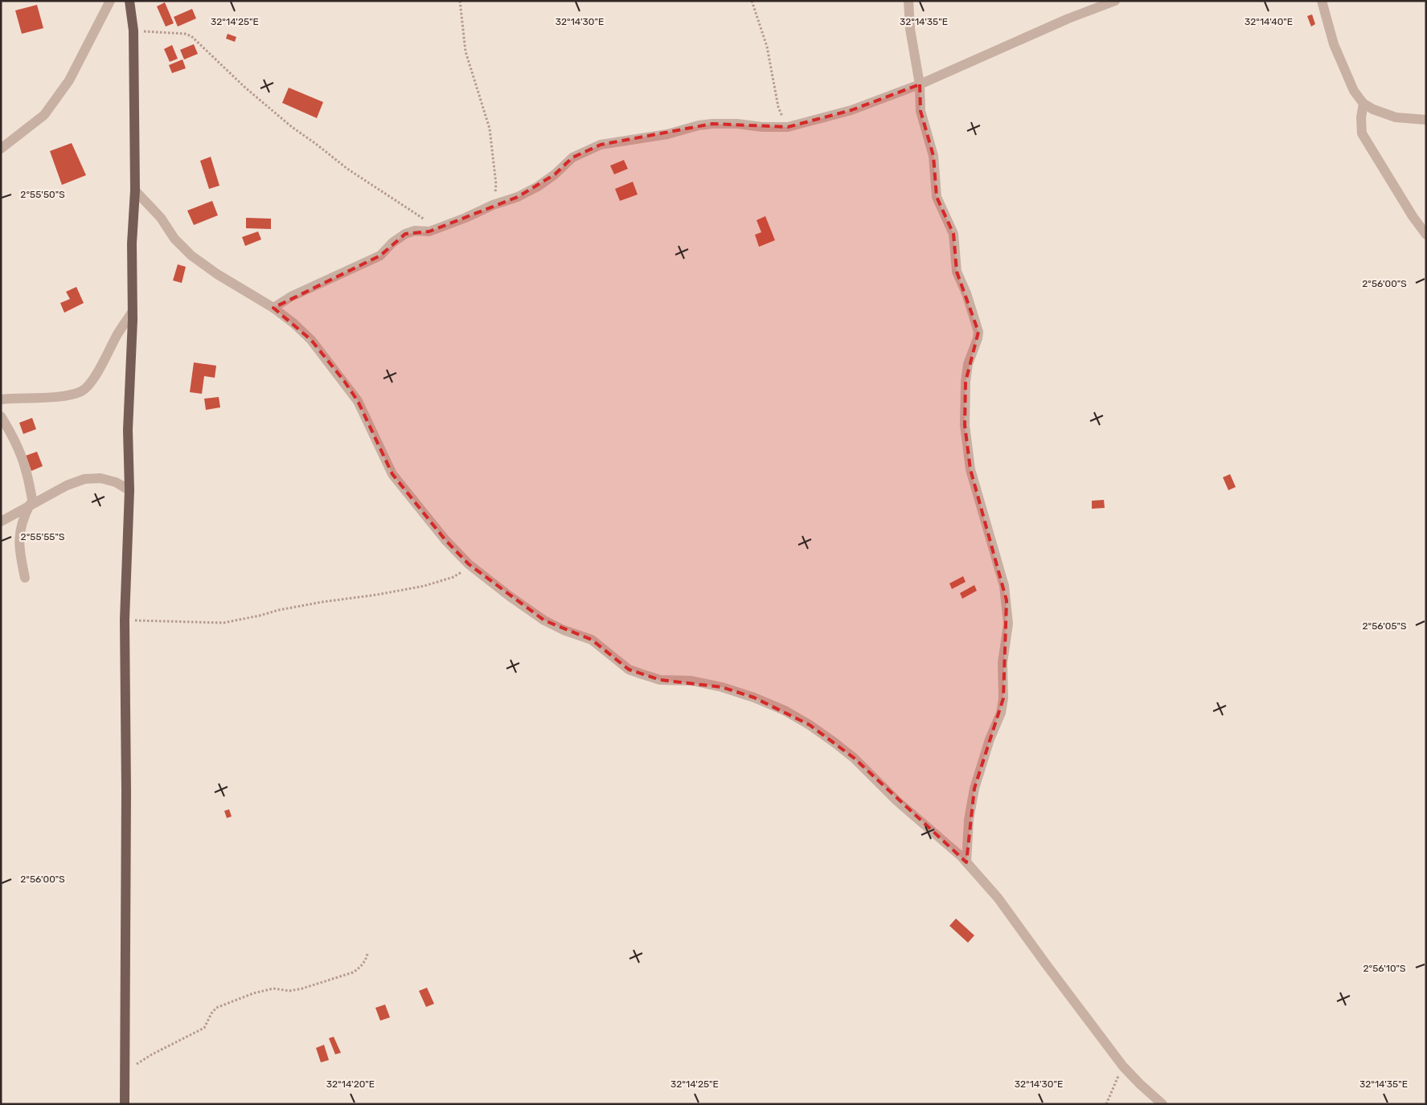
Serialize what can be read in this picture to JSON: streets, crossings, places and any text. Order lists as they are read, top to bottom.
{
  "coordinates": [
    "32°14'25\"E",
    "32°14'30\"E",
    "32°14'35\"E",
    "32°14'40\"E",
    "2°55'50\"S",
    "2°56'00\"S",
    "2°55'55\"S",
    "2°56'05\"S",
    "2°56'10\"S",
    "32°14'20\"E"
  ]
}
